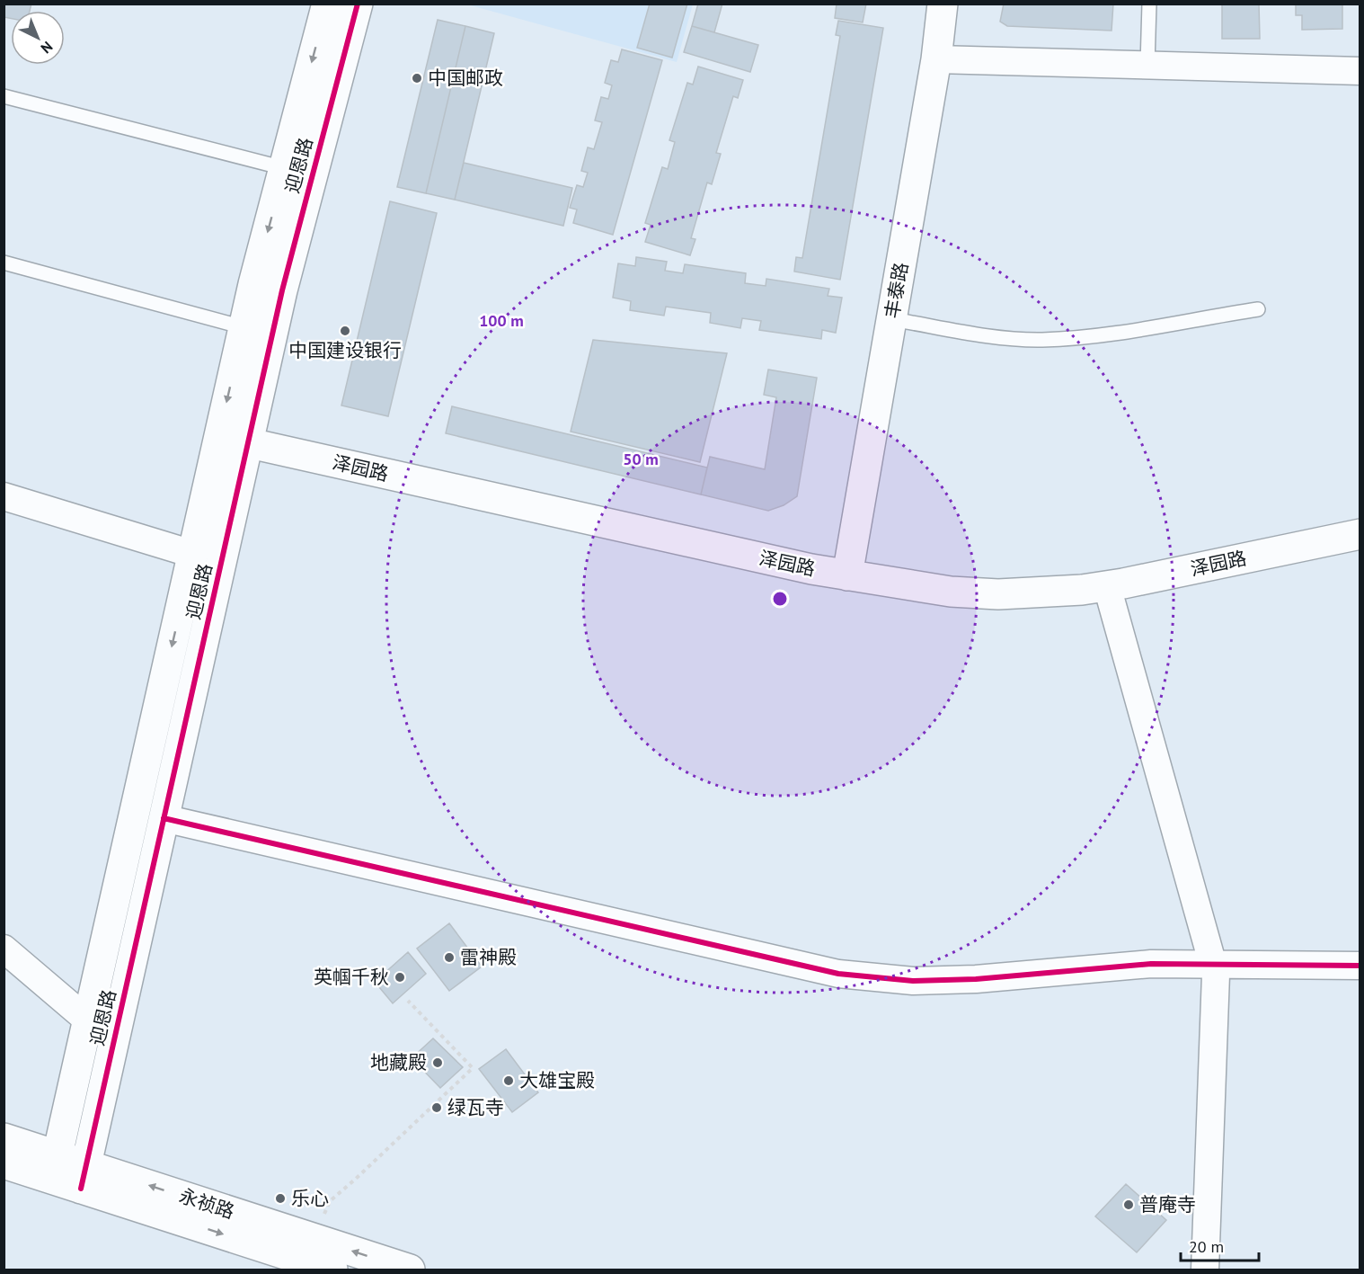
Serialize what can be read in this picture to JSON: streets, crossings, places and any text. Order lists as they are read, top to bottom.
{
  "streets": {
    "street": [
      "迎恩路",
      "丰泰路",
      "泽园路",
      "永祯路"
    ]
  },
  "crossings": [
    ["迎恩路", "泽园路"],
    ["迎恩路", "永祯路"],
    ["丰泰路", "泽园路"]
  ],
  "places": [
    "中国邮政",
    "中国建设银行",
    "雷神殿",
    "英帼千秋",
    "地藏殿",
    "大雄宝殿",
    "绿瓦寺",
    "乐心",
    "普庵寺"
  ],
  "scale_bar": "20 m",
  "north": "bottom right",
  "rings": ["100 m", "50 m"]
}
